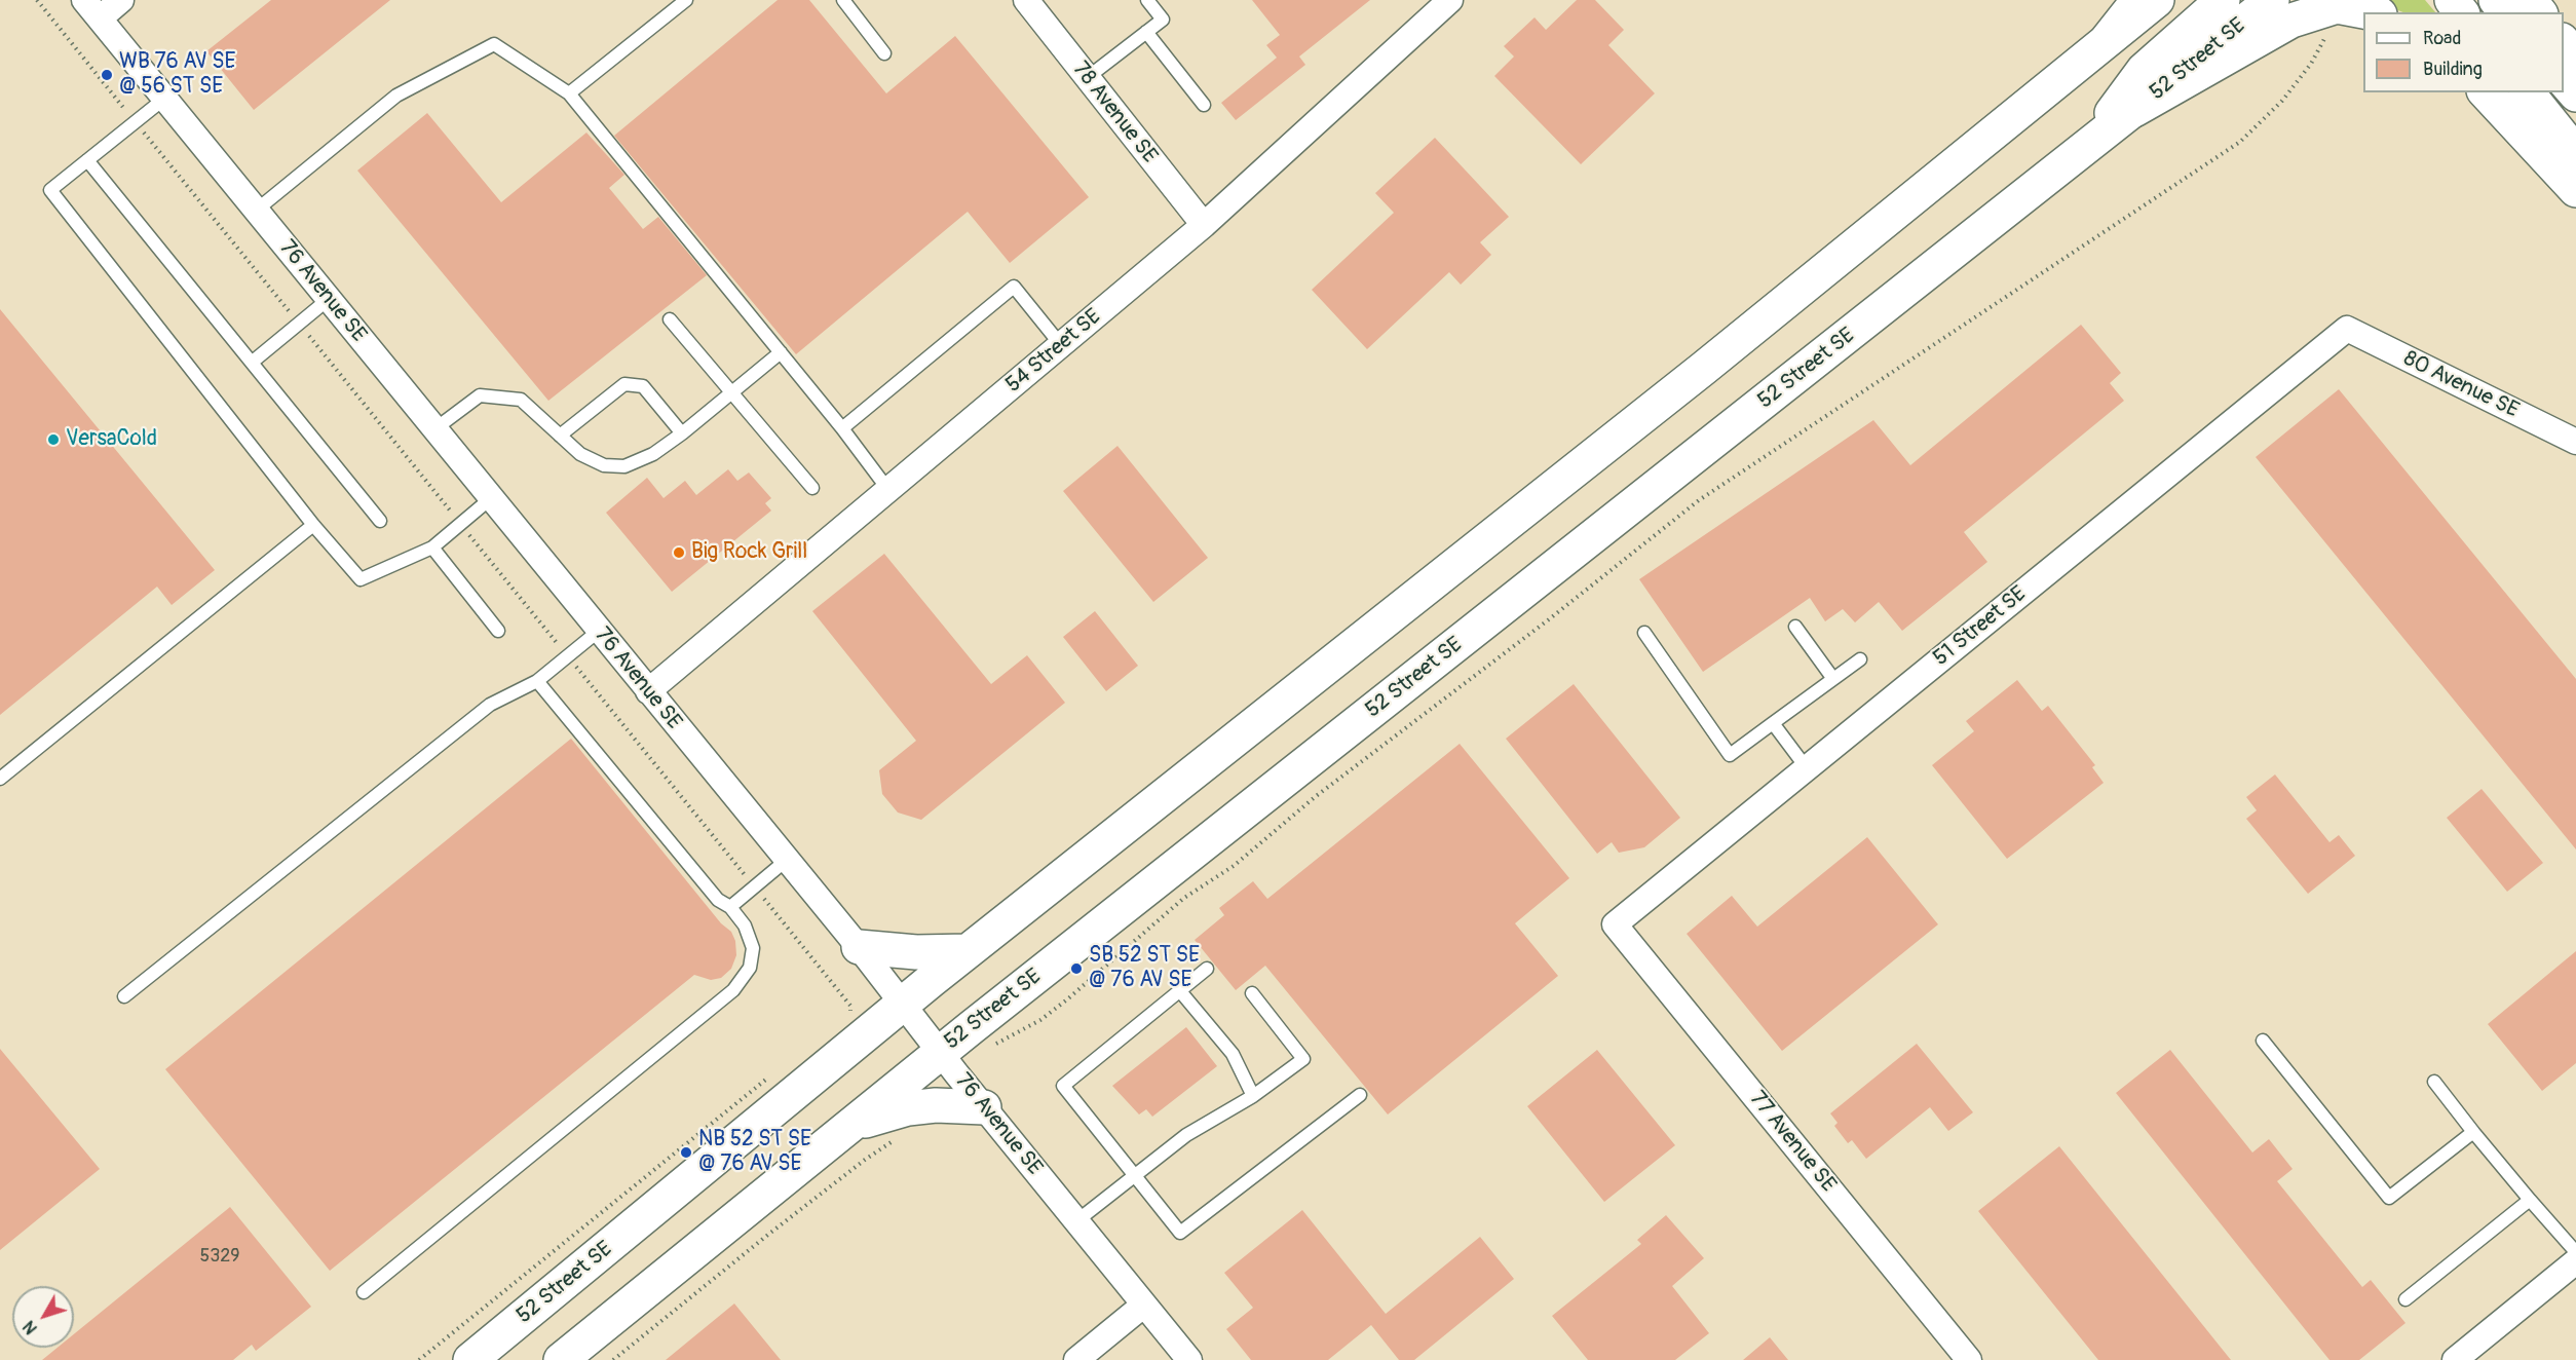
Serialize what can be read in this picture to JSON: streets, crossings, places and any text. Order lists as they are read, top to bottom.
{
  "streets": {
    "main road": ["52 Street SE"],
    "street": [
      "78 Avenue SE",
      "76 Avenue SE",
      "54 Street SE",
      "80 Avenue SE",
      "51 Street SE",
      "77 Avenue SE"
    ]
  },
  "crossings": [
    ["52 Street SE", "76 Avenue SE"],
    ["78 Avenue SE", "54 Street SE"],
    ["76 Avenue SE", "54 Street SE"],
    ["80 Avenue SE", "51 Street SE"],
    ["51 Street SE", "77 Avenue SE"]
  ],
  "places": [
    "WB 76 AV SE @ 56 ST SE",
    "VersaCold",
    "Big Rock Grill",
    "SB 52 ST SE @ 76 AV SE",
    "NB 52 ST SE @ 76 AV SE"
  ],
  "house_numbers": ["5329"],
  "legend": ["Road", "Building"],
  "north": "bottom left"
}
